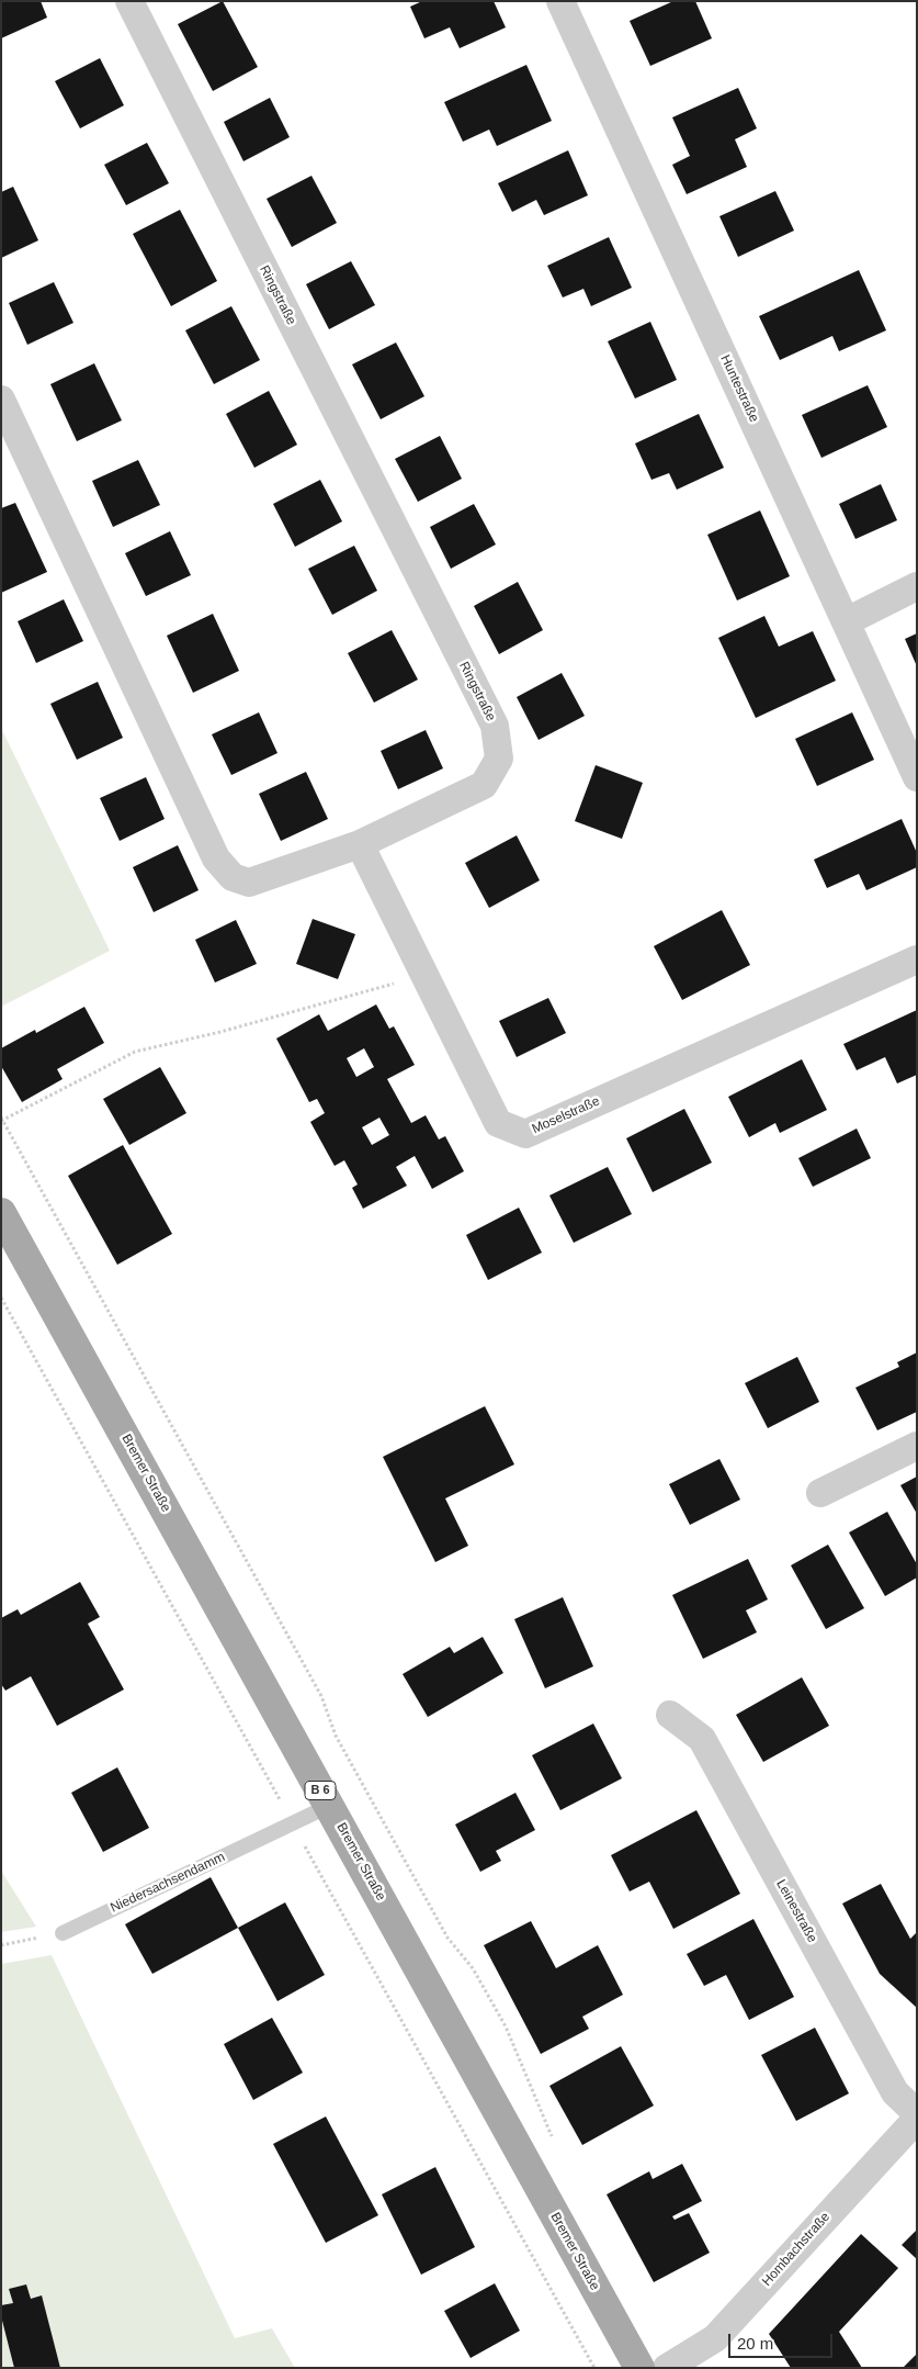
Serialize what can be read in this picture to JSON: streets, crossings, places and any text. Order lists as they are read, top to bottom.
{
  "streets": {
    "main road": ["Bremer Straße", "B 6"],
    "street": [
      "Ringstraße",
      "Huntestraße",
      "Moselstraße",
      "Leinestraße",
      "Hombachstraße"
    ],
    "lane": ["Niedersachsendamm"]
  },
  "crossings": [
    ["Ringstraße", "Moselstraße"],
    ["Bremer Straße", "Niedersachsendamm"]
  ],
  "scale_bar": "20 m"
}
